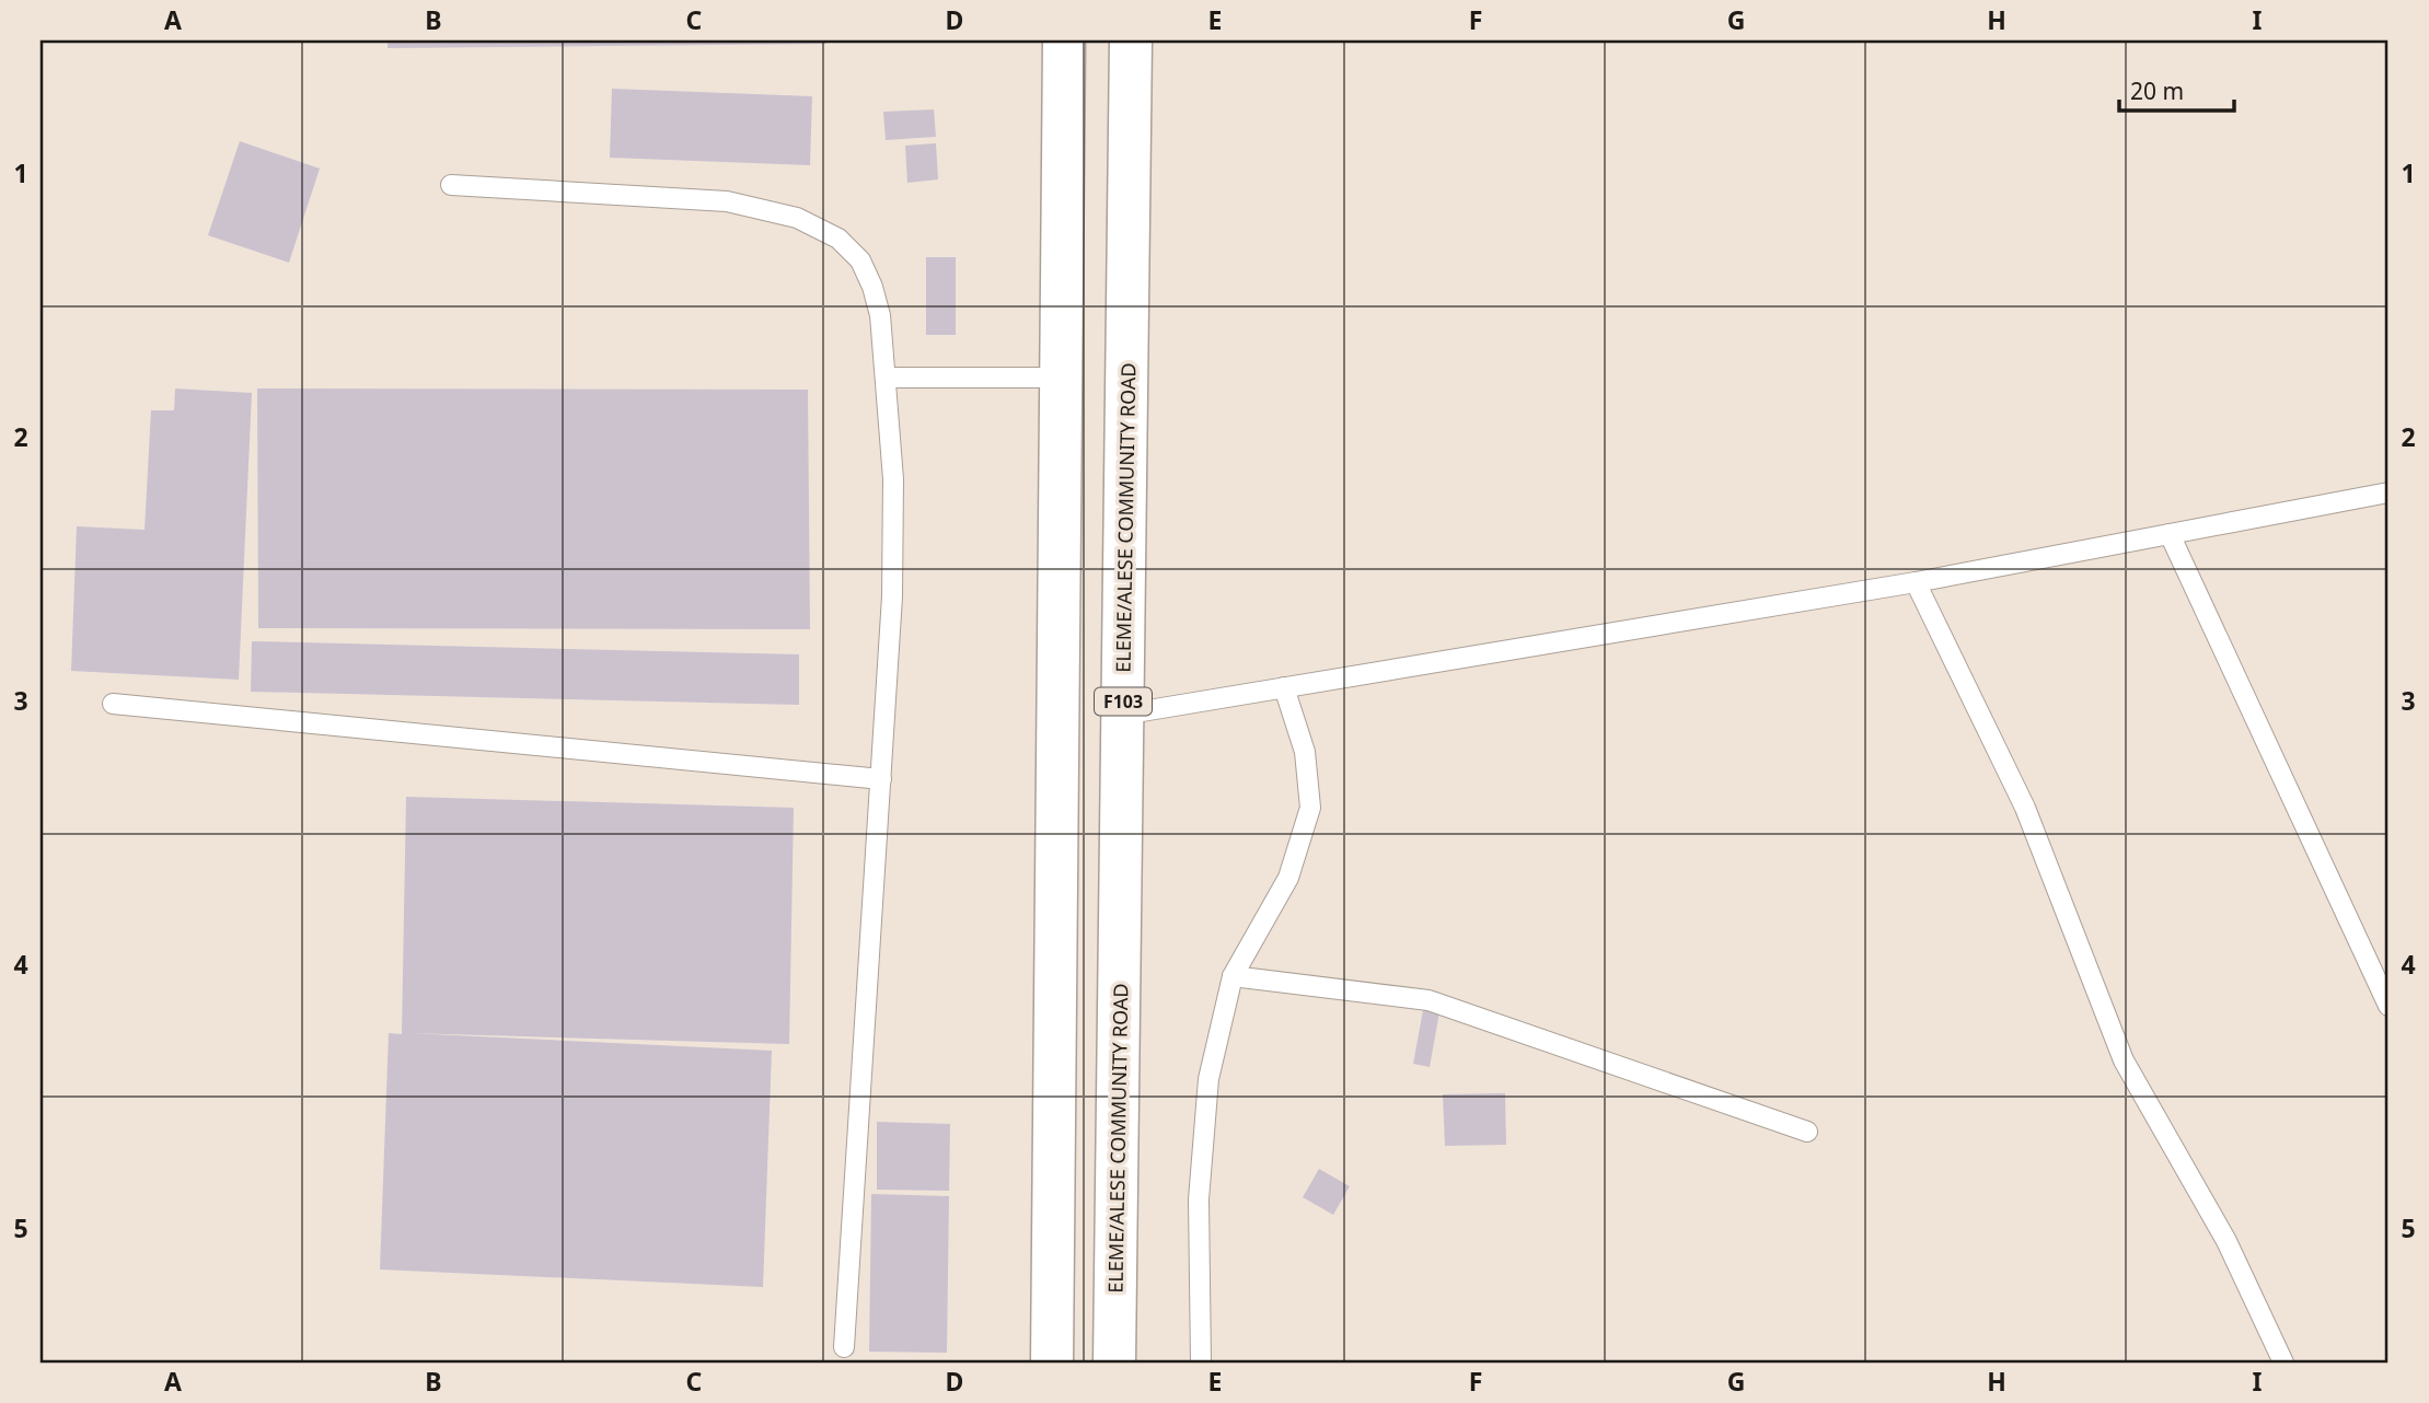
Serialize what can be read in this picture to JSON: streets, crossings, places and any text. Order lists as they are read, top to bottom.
{
  "streets": {
    "main road": ["ELEME/ALESE COMMUNITY ROAD", "F103"]
  },
  "scale_bar": "20 m",
  "grid": {
    "columns": [
      "A",
      "B",
      "C",
      "D",
      "E",
      "F",
      "G",
      "H",
      "I"
    ],
    "rows": [
      "1",
      "2",
      "3",
      "4",
      "5"
    ]
  }
}
